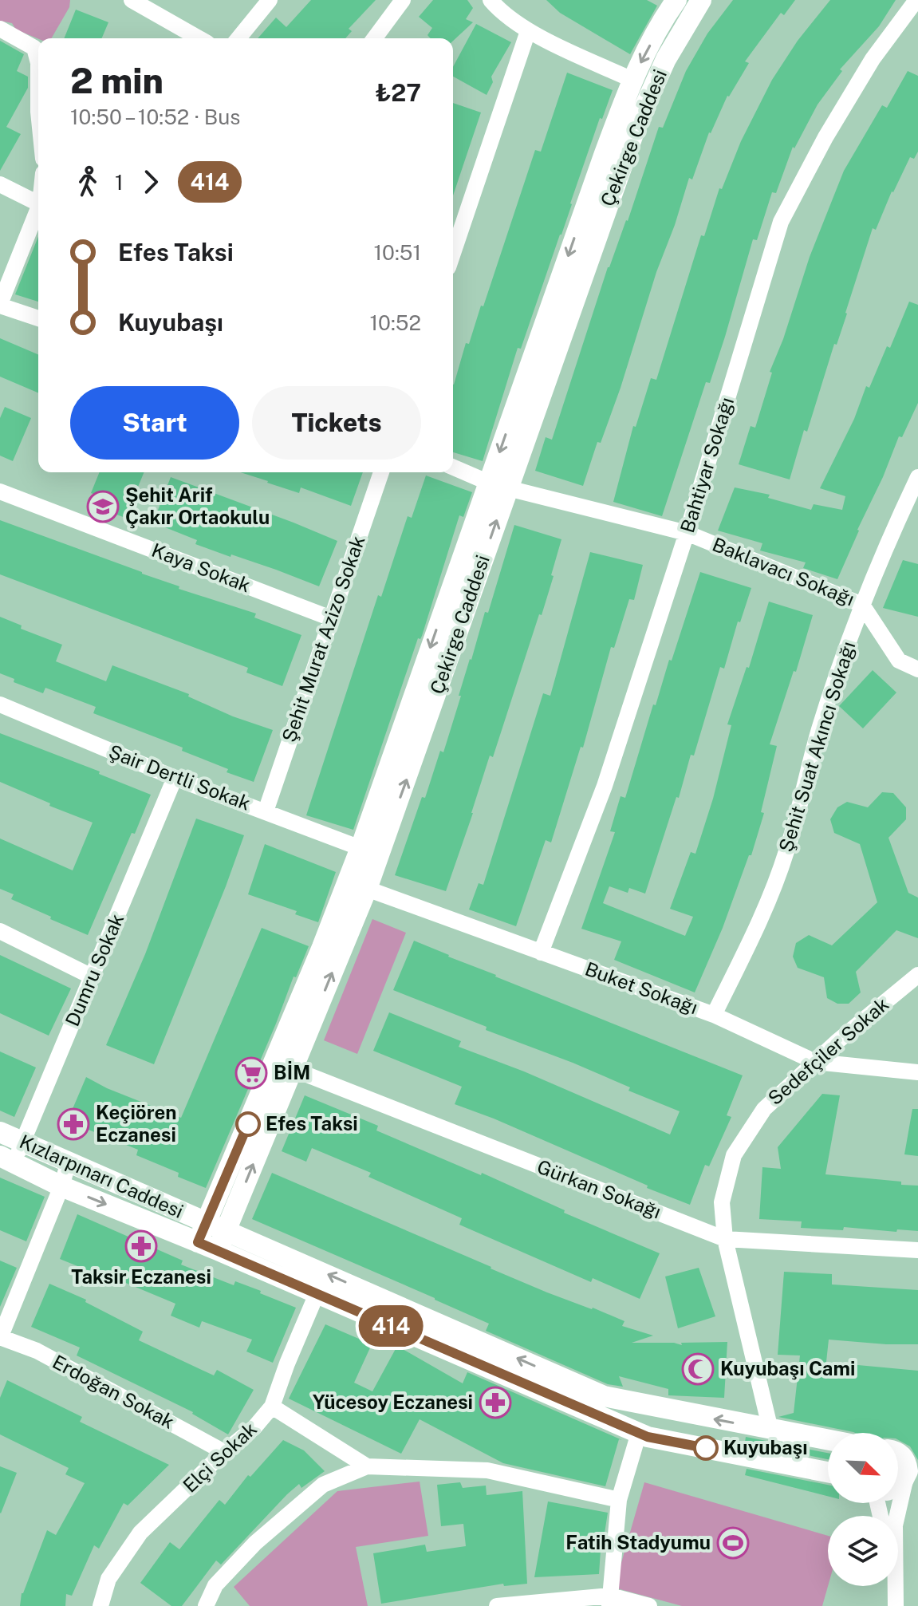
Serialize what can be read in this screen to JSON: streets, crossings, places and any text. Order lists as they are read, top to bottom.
{
  "streets": {
    "main road": ["Çekirge Caddesi", "Kızlarpınarı Caddesi"],
    "street": [
      "Bahtiyar Sokağı",
      "Kaya Sokak",
      "Baklavacı Sokağı",
      "Şehit Murat Azizo Sokak",
      "Şehit Suat Akıncı Sokağı",
      "Şair Dertli Sokak",
      "Dumru Sokak",
      "Buket Sokağı",
      "Sedefçiler Sokak",
      "Gürkan Sokağı",
      "Erdoğan Sokak",
      "Elçi Sokak"
    ]
  },
  "crossings": [
    ["Çekirge Caddesi", "Baklavacı Sokağı"],
    ["Çekirge Caddesi", "Şair Dertli Sokak"],
    ["Çekirge Caddesi", "Buket Sokağı"],
    ["Çekirge Caddesi", "Kızlarpınarı Caddesi"],
    ["Çekirge Caddesi", "Gürkan Sokağı"],
    ["Bahtiyar Sokağı", "Baklavacı Sokağı"],
    ["Bahtiyar Sokağı", "Buket Sokağı"],
    ["Kaya Sokak", "Şehit Murat Azizo Sokak"],
    ["Baklavacı Sokağı", "Şehit Suat Akıncı Sokağı"],
    ["Şehit Murat Azizo Sokak", "Şair Dertli Sokak"],
    ["Şehit Suat Akıncı Sokağı", "Buket Sokağı"],
    ["Şair Dertli Sokak", "Dumru Sokak"],
    ["Dumru Sokak", "Kızlarpınarı Caddesi"],
    ["Buket Sokağı", "Sedefçiler Sokak"],
    ["Sedefçiler Sokak", "Kızlarpınarı Caddesi"],
    ["Sedefçiler Sokak", "Gürkan Sokağı"],
    ["Kızlarpınarı Caddesi", "Elçi Sokak"],
    ["Erdoğan Sokak", "Elçi Sokak"]
  ],
  "places": {
    "school or university": ["Şehit Arif Çakır Ortaokulu"],
    "supermarket": ["BİM"],
    "pharmacy": ["Keçiören Eczanesi", "Taksir Eczanesi", "Yücesoy Eczanesi"],
    "other": ["Efes Taksi", "Kuyubaşı"],
    "mosque": ["Kuyubaşı Cami"],
    "sports": ["Fatih Stadyumu"]
  },
  "lines": ["bus line 414"],
  "north": "bottom right",
  "page": {
    "on_map": "414",
    "heading": ["2 min", "10:50 – 10:52 · Bus", "₺27"],
    "legs": ["1", "414"],
    "list": [
      {
        "name": "Efes Taksi",
        "value": "10:51"
      },
      {
        "name": "Kuyubaşı",
        "value": "10:52"
      }
    ],
    "buttons": ["Start", "Tickets"]
  }
}
